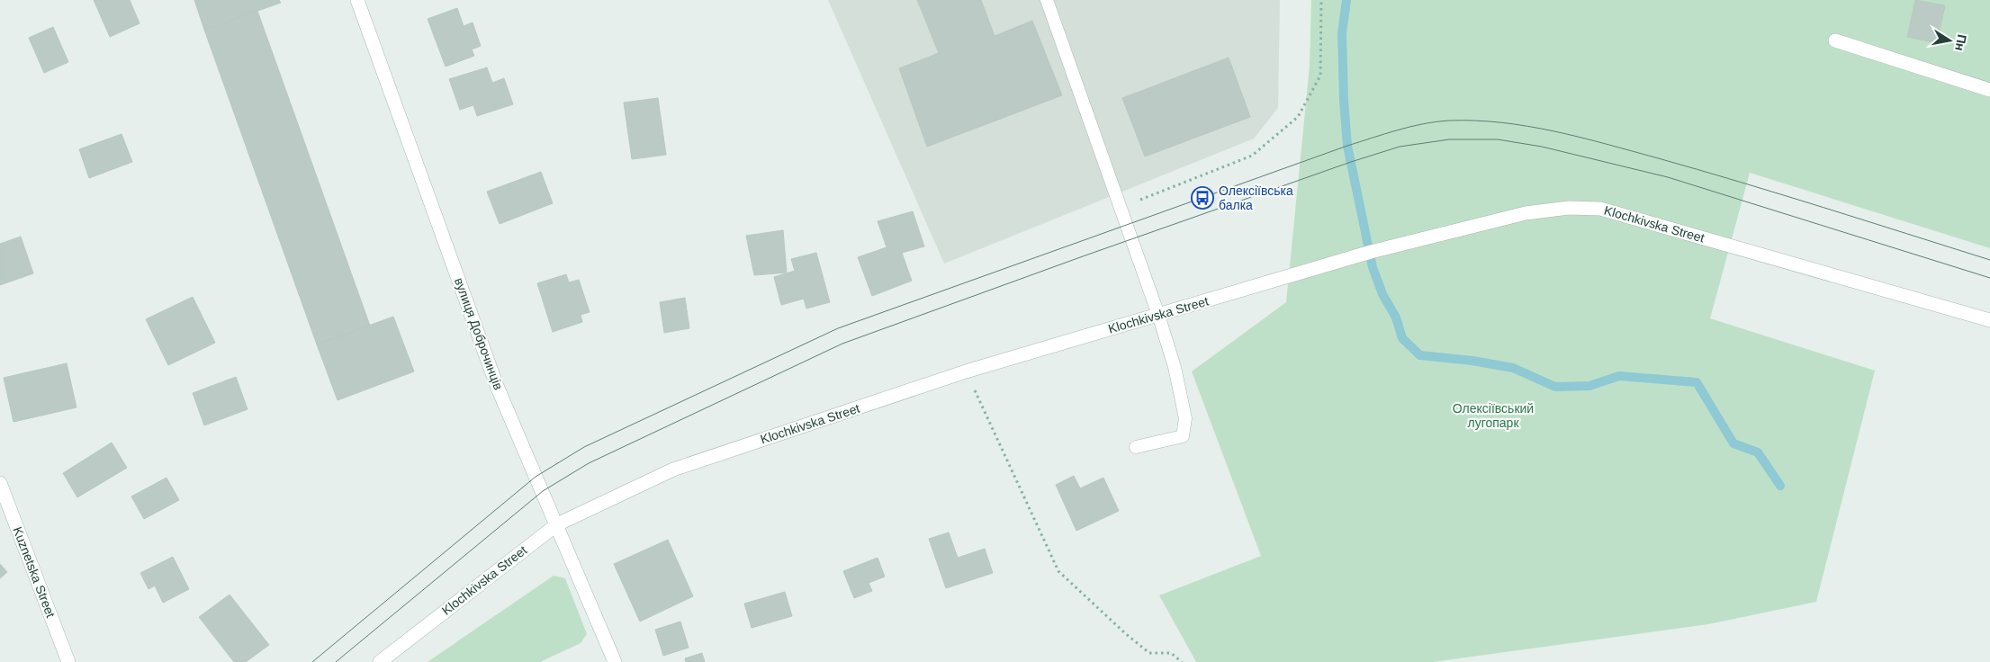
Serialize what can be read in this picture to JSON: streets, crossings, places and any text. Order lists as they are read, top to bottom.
{
  "streets": {
    "street": ["Klochkivska Street", "вулиця Доброчинців", "Kuznetska Street"]
  },
  "crossings": [
    ["Klochkivska Street", "вулиця Доброчинців"]
  ],
  "parks": ["Олексіївський лугопарк"],
  "places": {
    "bus stop": ["Олексіївська балка"]
  },
  "north": "right"
}
